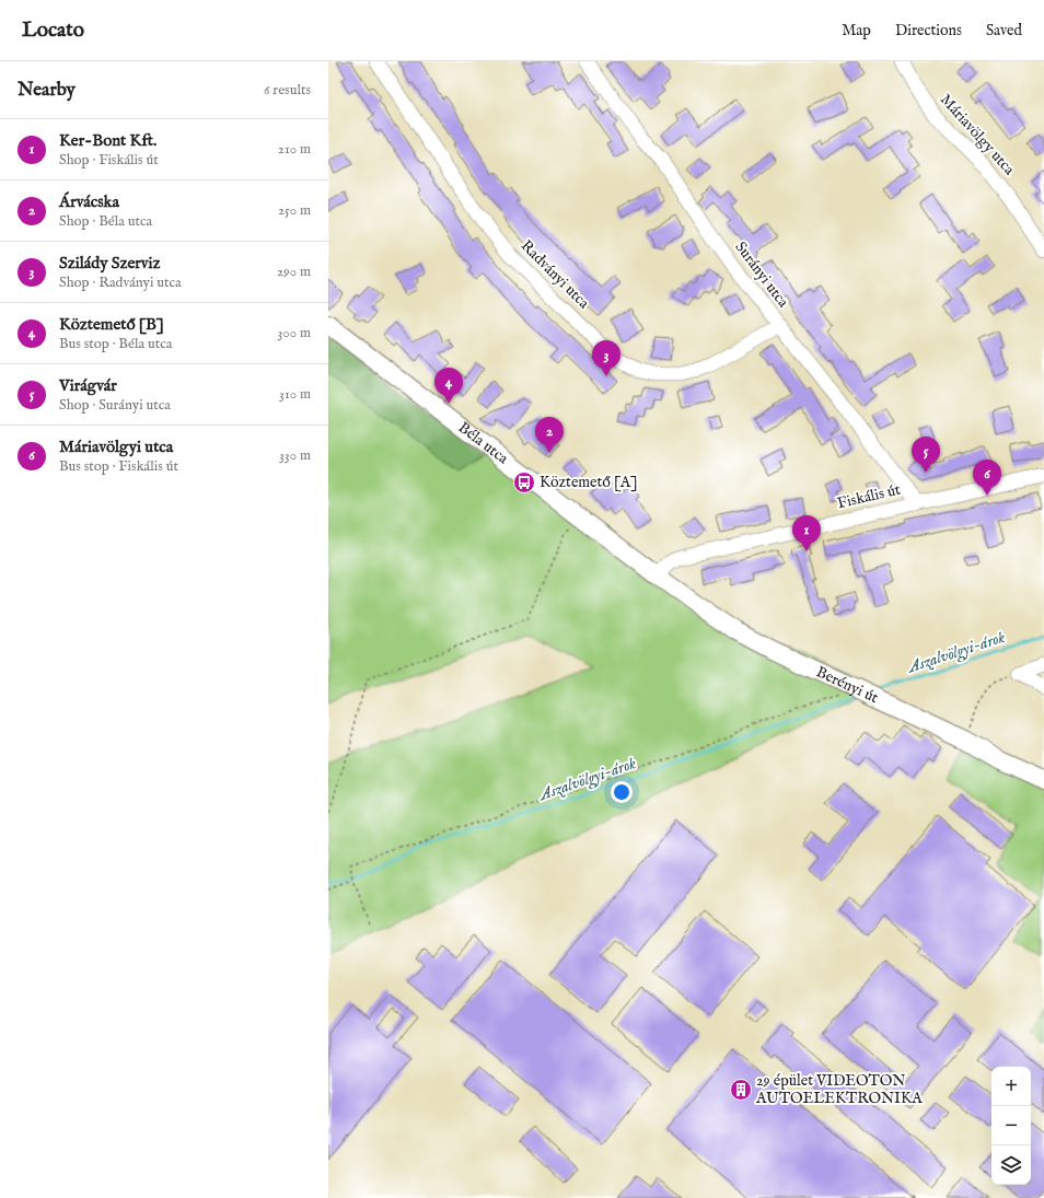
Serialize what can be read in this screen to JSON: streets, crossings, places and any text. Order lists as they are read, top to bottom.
{
  "streets": {
    "main road": ["Béla utca", "Berényi út"],
    "street": [
      "Máriavölgy utca",
      "Radványi utca",
      "Surányi utca",
      "Fiskális út"
    ]
  },
  "crossings": [
    ["Radványi utca", "Surányi utca"],
    ["Surányi utca", "Fiskális út"],
    ["Béla utca", "Fiskális út"],
    ["Béla utca", "Berényi út"],
    ["Fiskális út", "Berényi út"]
  ],
  "water": ["Aszalvölgyi-árok"],
  "places": {
    "bus stop": ["Köztemető [A]"],
    "building": ["29 épület VIDEOTON AUTOELEKTRONIKA"]
  },
  "page": {
    "header": "Locato",
    "nav": ["Map", "Directions", "Saved"],
    "heading": ["Nearby", "6 results"],
    "list": [
      {
        "mark": "1",
        "name": "Ker-Bont Kft.",
        "note": "Shop · Fiskális út",
        "value": "210 m"
      },
      {
        "mark": "2",
        "name": "Árvácska",
        "note": "Shop · Béla utca",
        "value": "250 m"
      },
      {
        "mark": "3",
        "name": "Szilády Szerviz",
        "note": "Shop · Radványi utca",
        "value": "290 m"
      },
      {
        "mark": "4",
        "name": "Köztemető [B]",
        "note": "Bus stop · Béla utca",
        "value": "300 m"
      },
      {
        "mark": "5",
        "name": "Virágvár",
        "note": "Shop · Surányi utca",
        "value": "310 m"
      },
      {
        "mark": "6",
        "name": "Máriavölgyi utca",
        "note": "Bus stop · Fiskális út",
        "value": "330 m"
      }
    ],
    "pins": [
      "3",
      "4",
      "2",
      "5",
      "6",
      "1"
    ],
    "map_buttons": ["+", "−"]
  }
}
